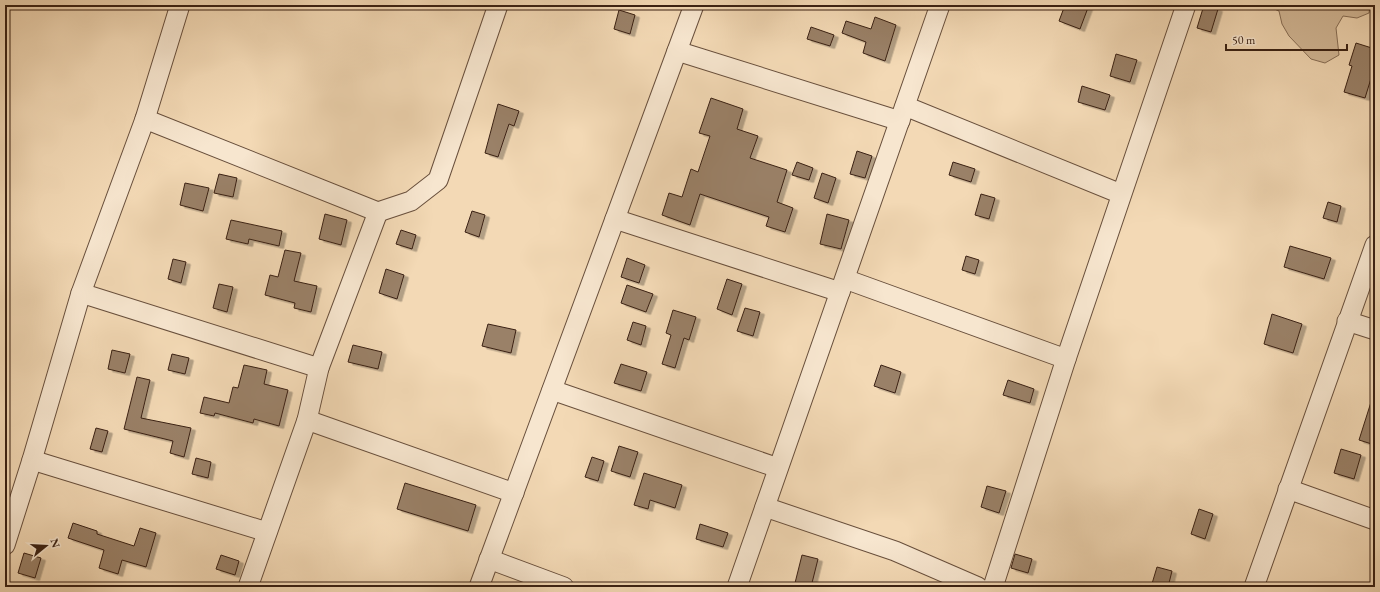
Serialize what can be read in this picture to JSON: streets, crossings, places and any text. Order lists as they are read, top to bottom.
{
  "scale_bar": "50 m",
  "north": "right"
}
